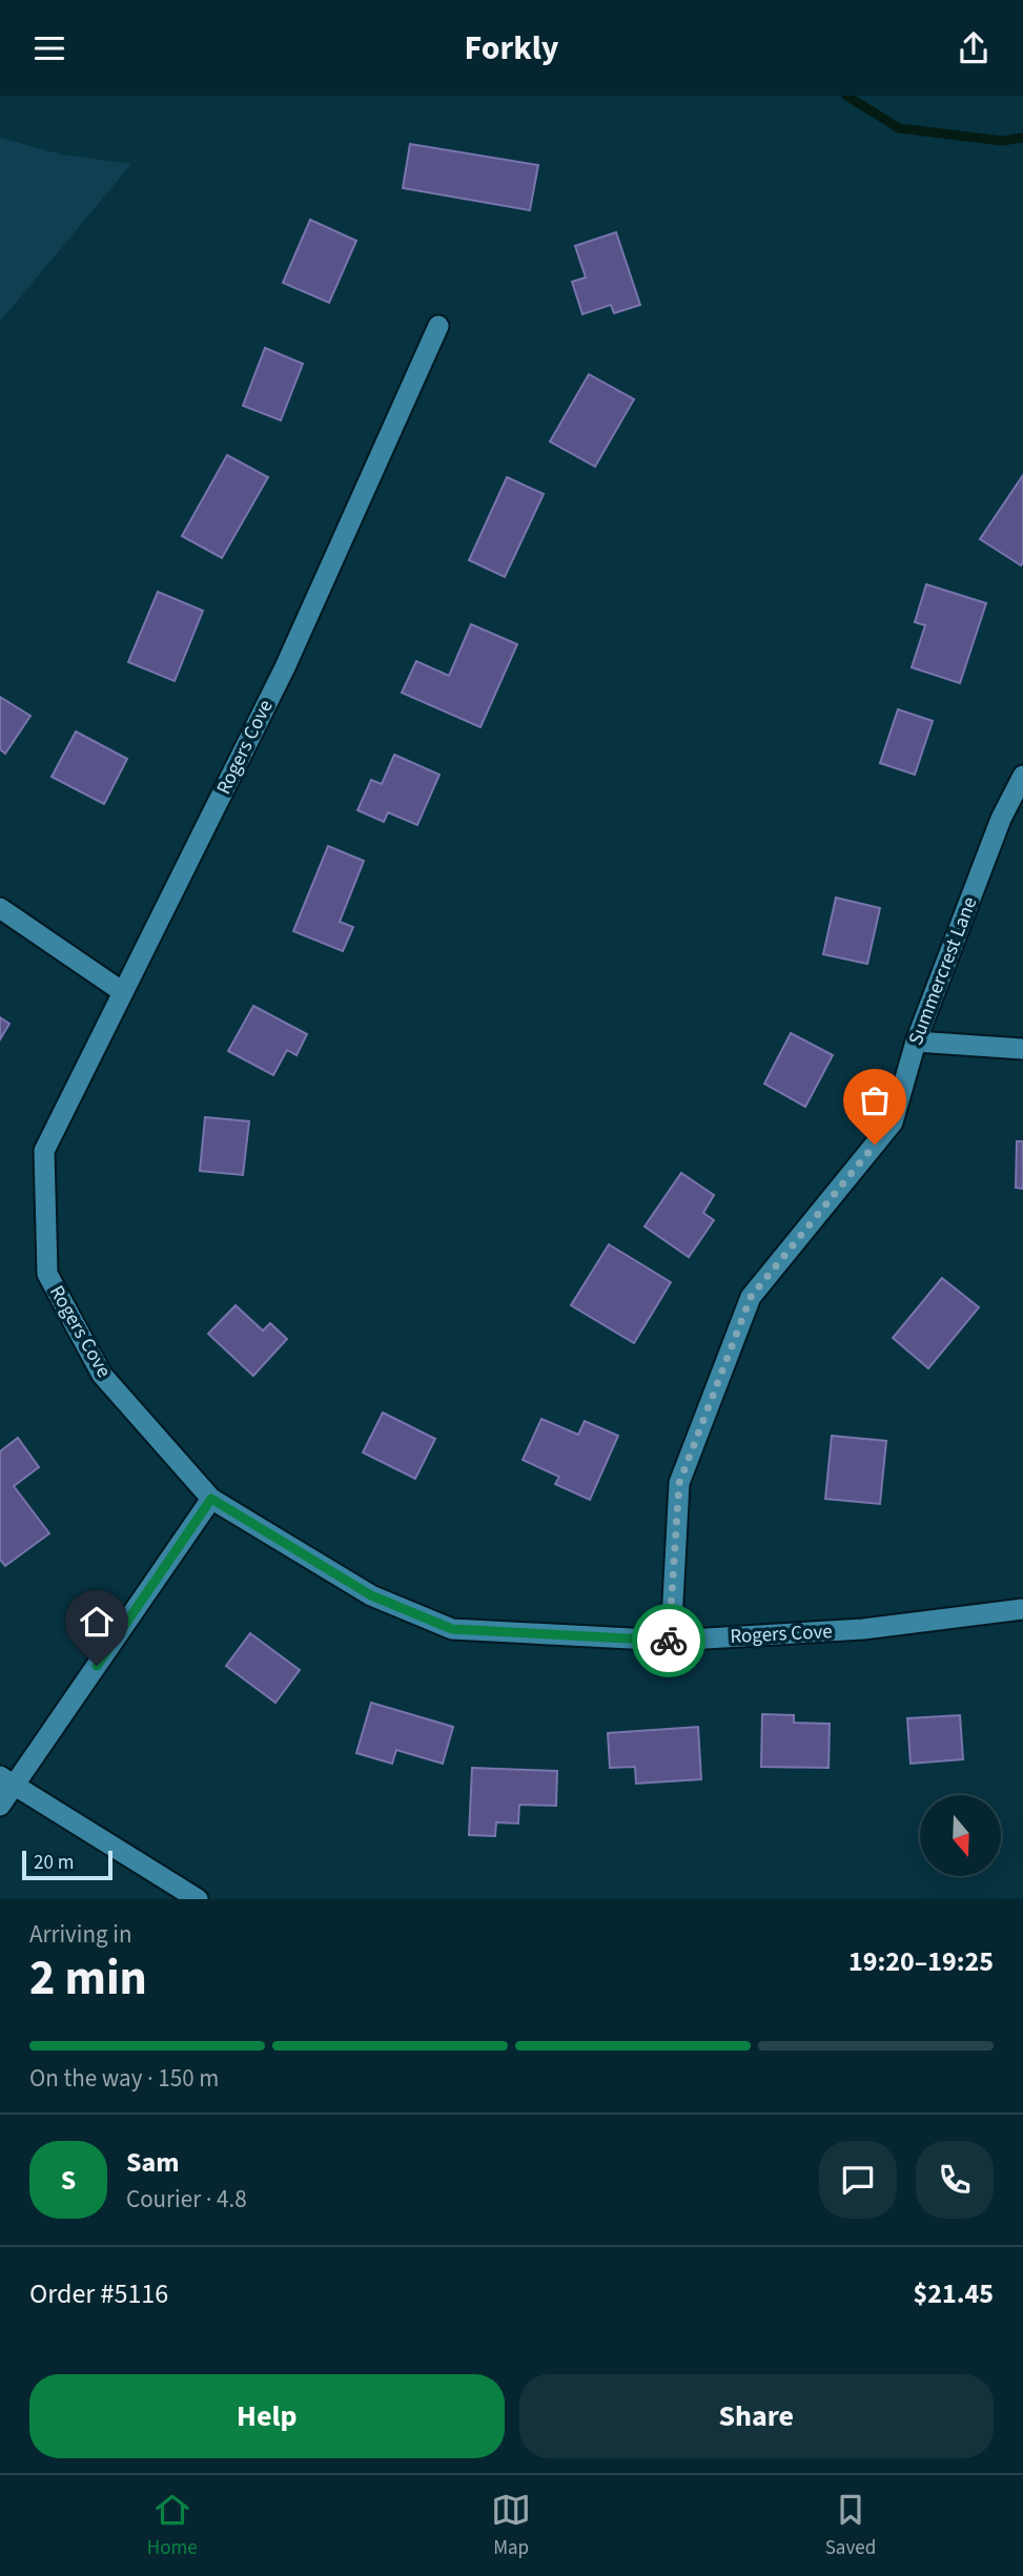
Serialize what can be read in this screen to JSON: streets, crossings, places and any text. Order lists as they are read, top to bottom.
{
  "streets": {
    "street": ["Rogers Cove", "Summercrest Lane"]
  },
  "crossings": [
    ["Rogers Cove", "Summercrest Lane"]
  ],
  "scale_bar": "20 m",
  "north": "bottom",
  "page": {
    "header": "Forkly",
    "scale": "20 m",
    "heading": ["2 min", "Arriving in", "19:20–19:25"],
    "panel": [
      "Sam",
      "Courier · 4.8",
      "Order #5116",
      "$21.45"
    ],
    "bar": "On the way · 150 m",
    "round": "S",
    "buttons": ["Help", "Share"],
    "tabs": ["Home", "Map", "Saved"]
  }
}
